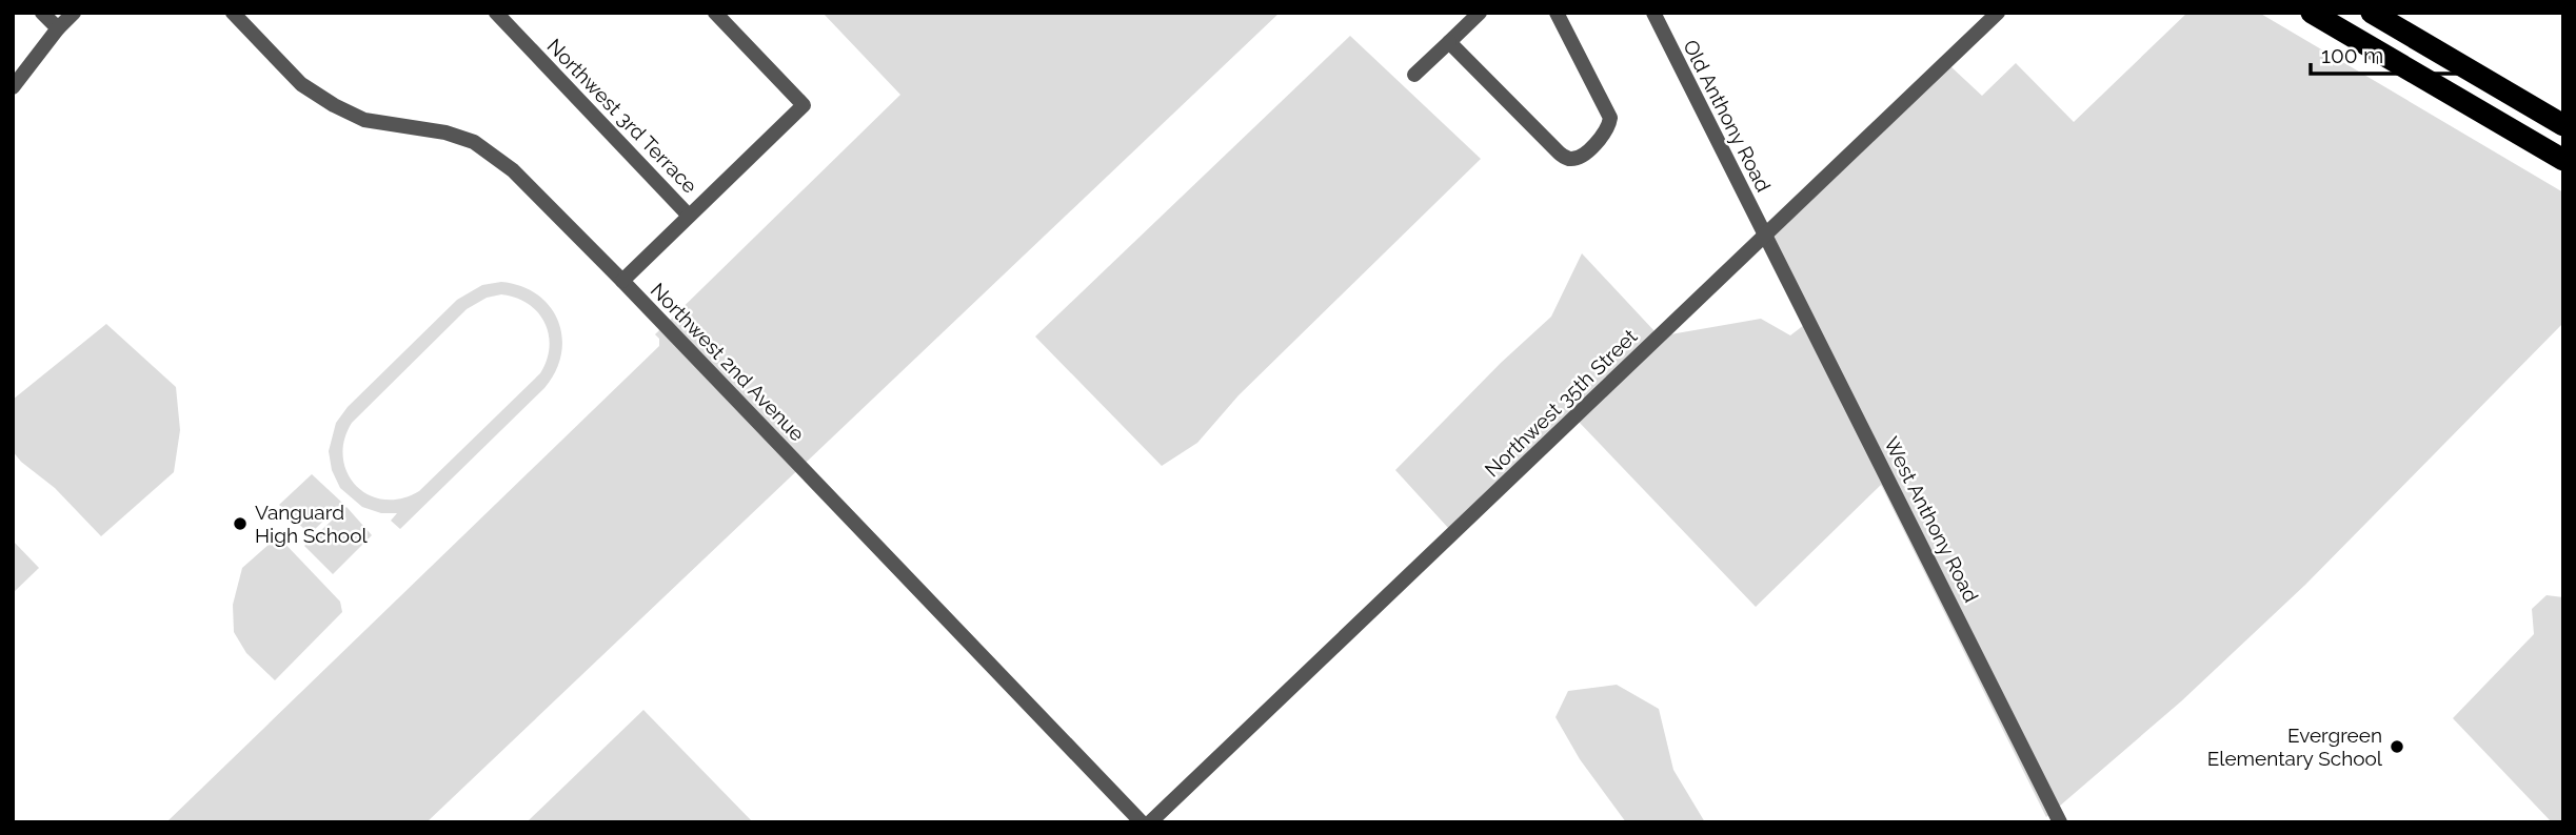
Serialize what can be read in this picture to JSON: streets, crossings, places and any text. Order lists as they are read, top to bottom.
{
  "streets": {
    "street": [
      "Northwest 3rd Terrace",
      "Old Anthony Road",
      "Northwest 2nd Avenue",
      "Northwest 35th Street",
      "West Anthony Road"
    ]
  },
  "crossings": [
    ["Old Anthony Road", "Northwest 35th Street"],
    ["Old Anthony Road", "West Anthony Road"],
    ["Northwest 35th Street", "West Anthony Road"]
  ],
  "places": ["Vanguard High School", "Evergreen Elementary School"],
  "scale_bar": "100 m"
}
